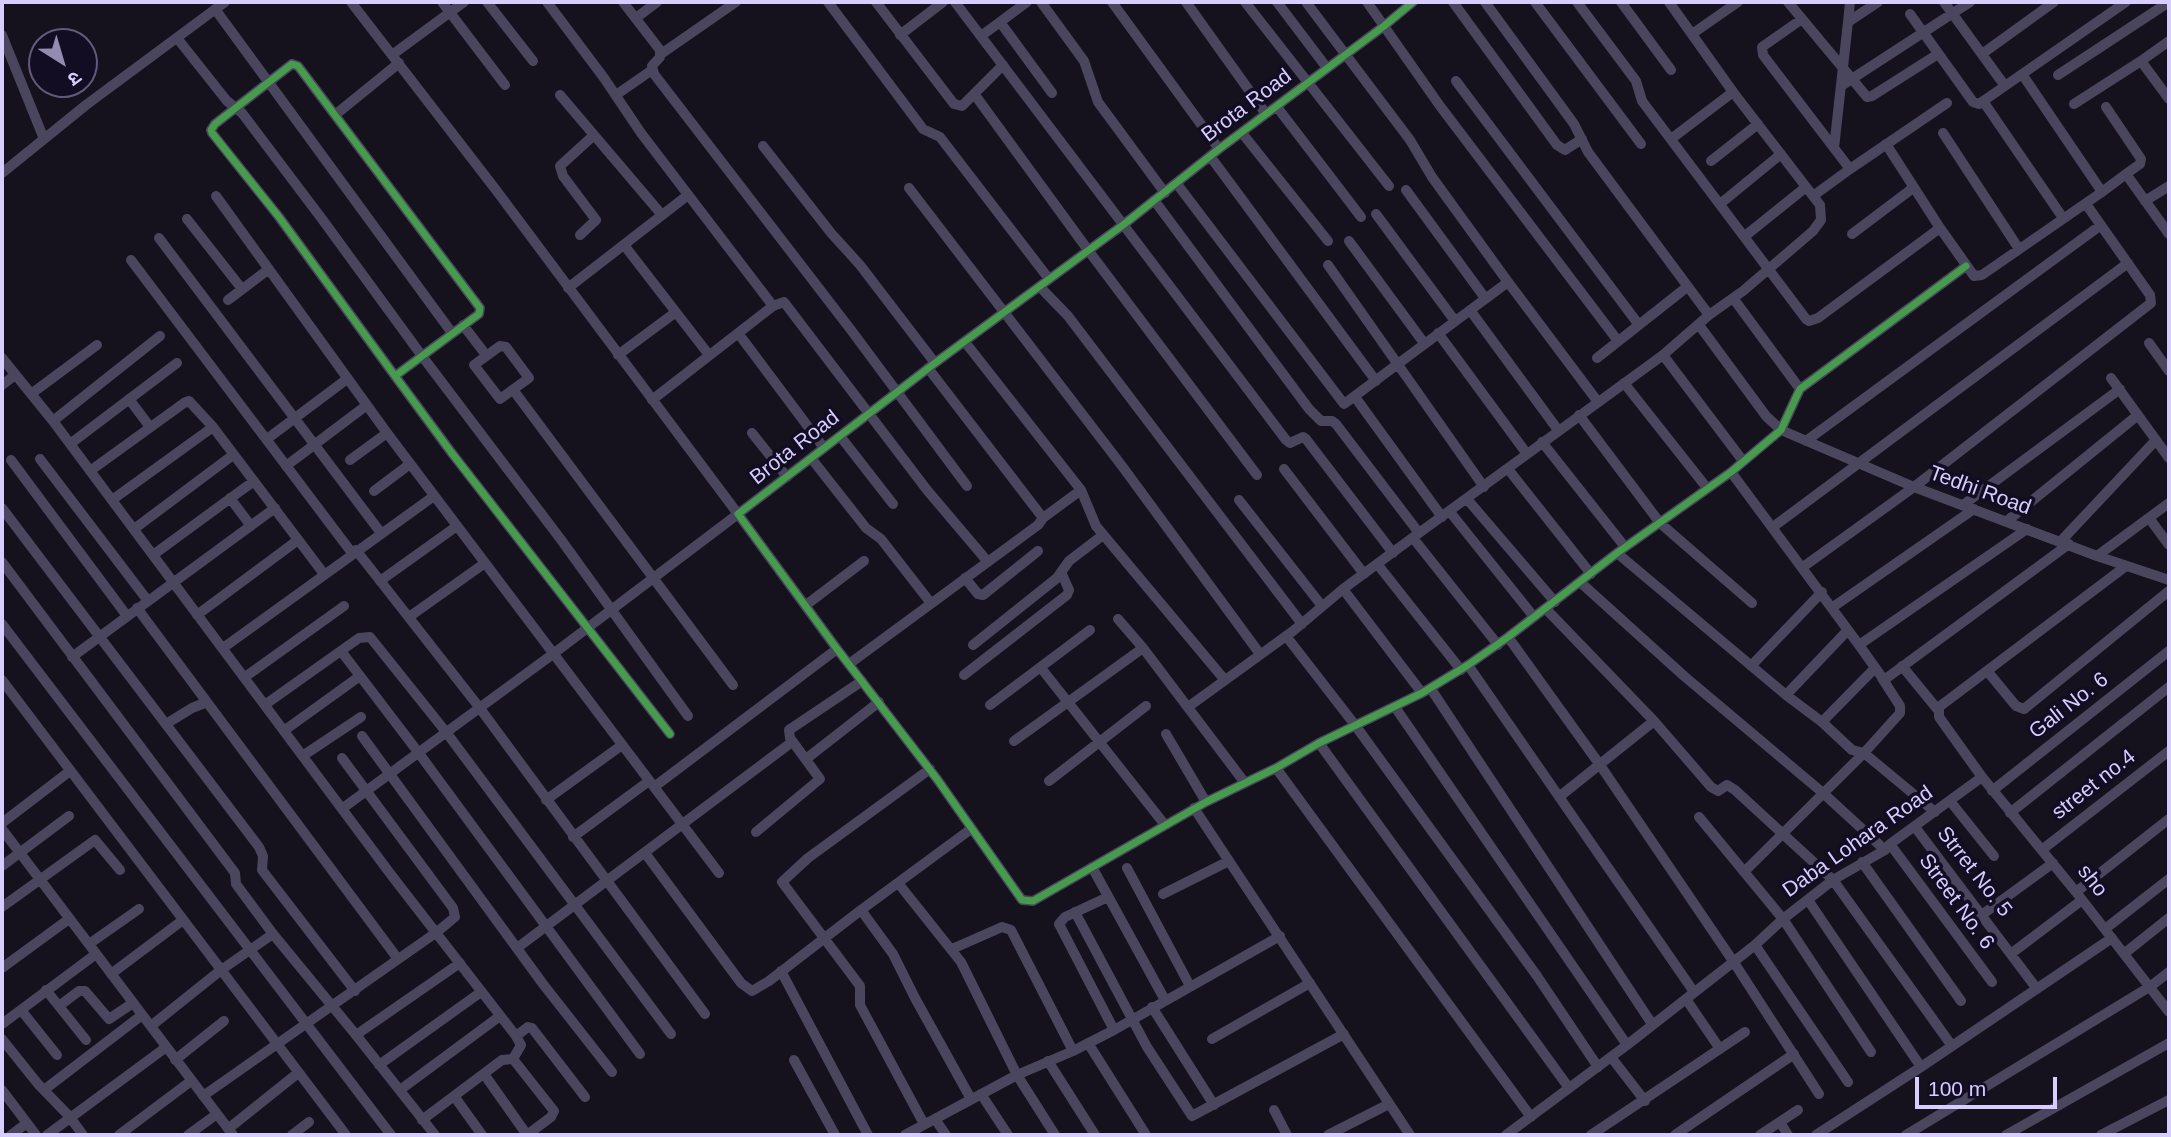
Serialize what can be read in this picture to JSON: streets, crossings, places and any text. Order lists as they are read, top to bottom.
{
  "streets": {
    "street": [
      "Brota Road",
      "Tedhi Road",
      "Gali No. 6",
      "street no.4",
      "Daba Lohara Road",
      "Strret No. 5",
      "sho",
      "Street No. 6"
    ]
  },
  "crossings": [
    ["Gali No. 6", "sho"],
    ["street no.4", "sho"],
    ["Daba Lohara Road", "Strret No. 5"],
    ["Daba Lohara Road", "sho"],
    ["Daba Lohara Road", "Street No. 6"]
  ],
  "scale_bar": "100 m",
  "north": "bottom right"
}
